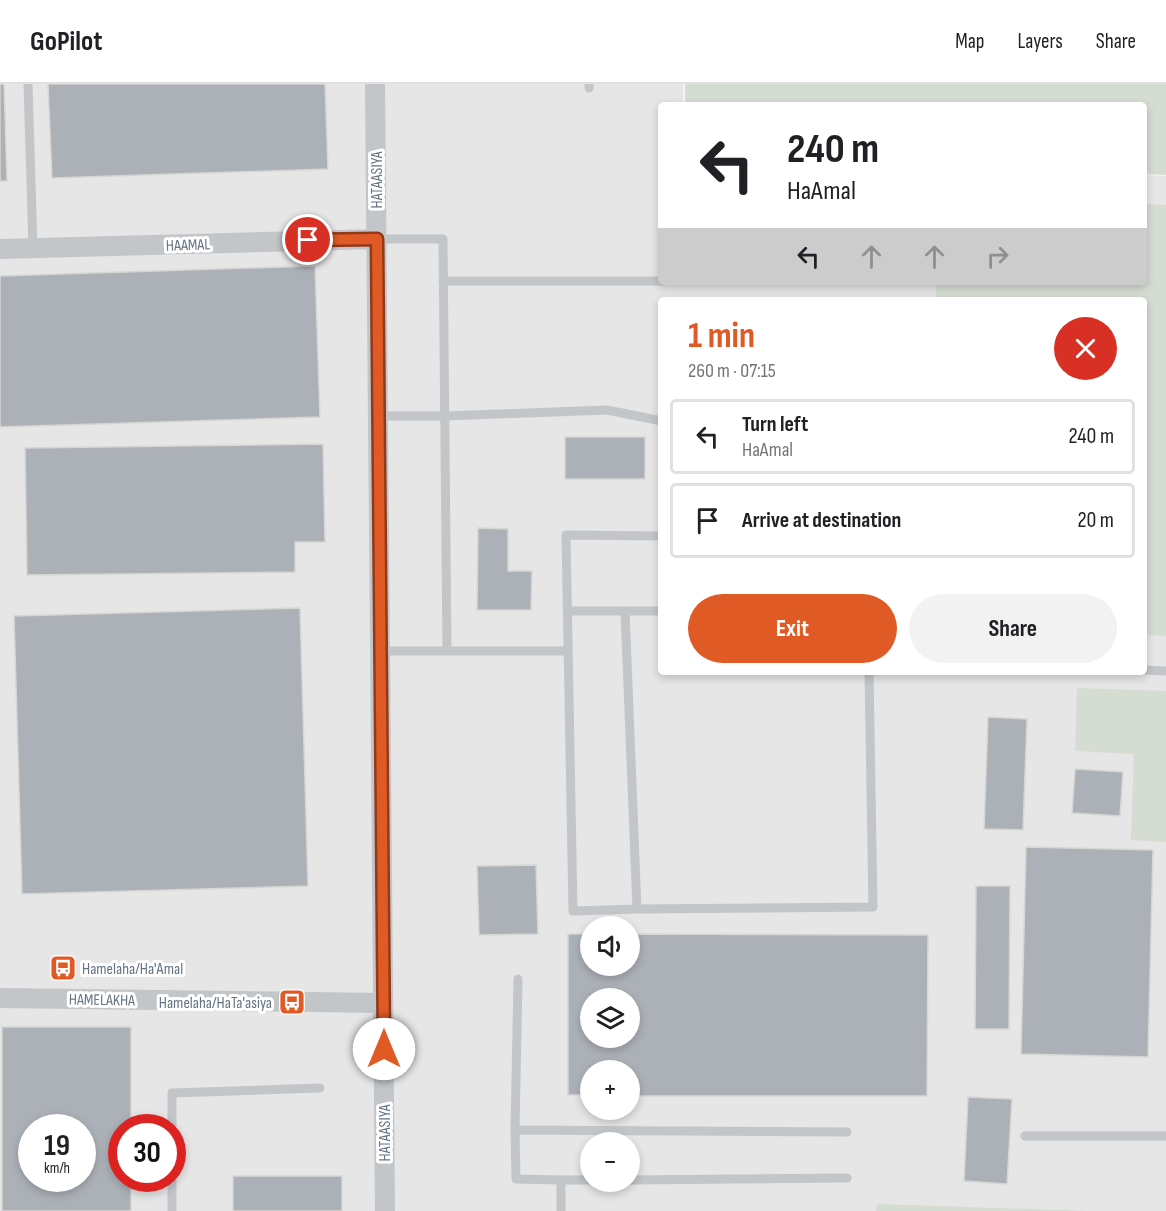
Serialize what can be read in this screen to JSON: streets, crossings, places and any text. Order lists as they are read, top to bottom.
{
  "streets": {
    "street": ["HATAASIYA", "HAAMAL", "HAMELAKHA"]
  },
  "crossings": [
    ["HATAASIYA", "HAAMAL"],
    ["HATAASIYA", "HAMELAKHA"]
  ],
  "places": {
    "bus stop": ["Hamelaha/Ha'Amal", "Hamelaha/HaTa'asiya"]
  },
  "page": {
    "header": "GoPilot",
    "nav": ["Map", "Layers", "Share"],
    "turn": ["240 m", "HaAmal"],
    "heading": ["1 min", "260 m · 07:15"],
    "list": [
      {
        "name": "Turn left",
        "note": "HaAmal",
        "value": "240 m"
      },
      {
        "name": "Arrive at destination",
        "value": "20 m"
      }
    ],
    "buttons": ["Exit", "Share"],
    "map_buttons": ["+", "−"],
    "speed": "19 km/h",
    "limit": "30"
  }
}
